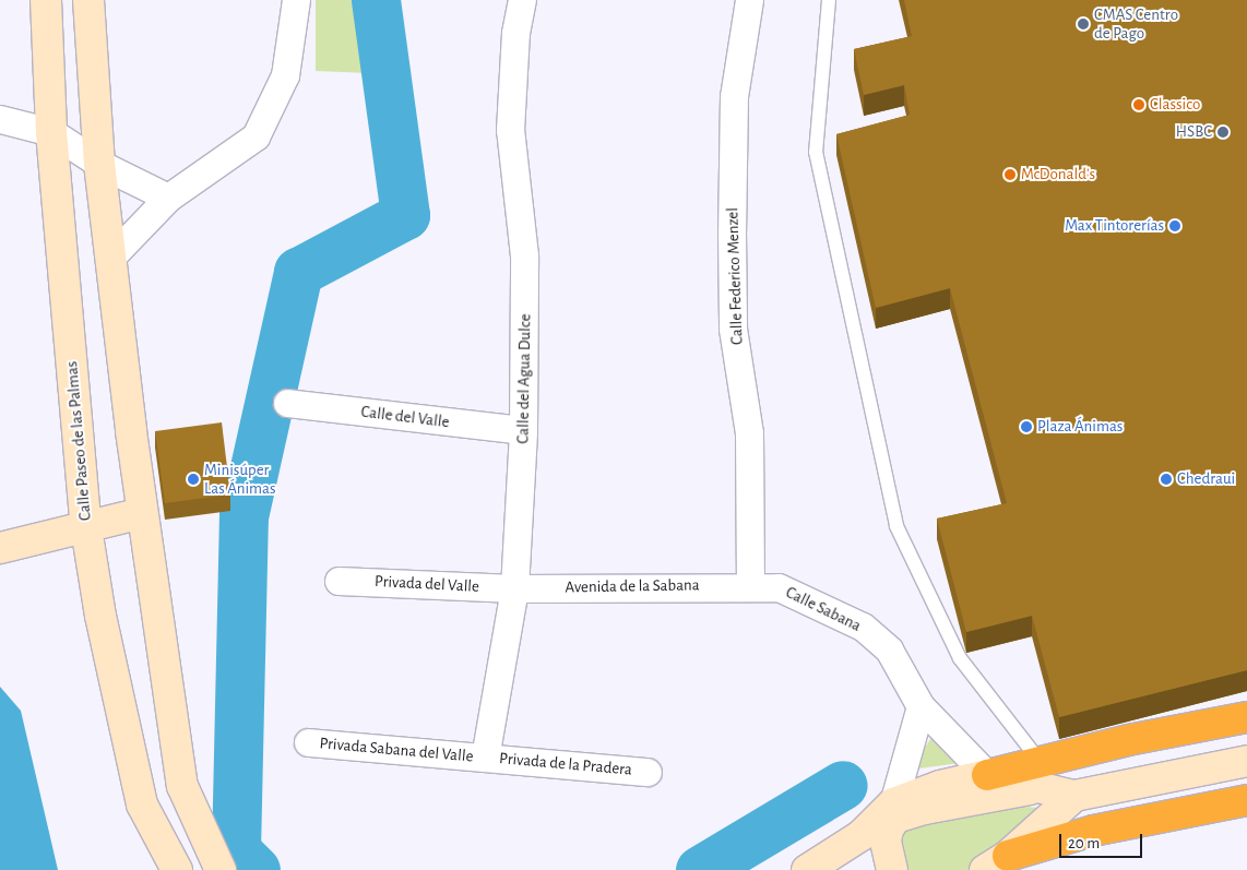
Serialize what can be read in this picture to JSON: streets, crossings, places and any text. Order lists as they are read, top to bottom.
{
  "streets": {
    "main road": ["Calle Paseo de las Palmas"],
    "street": [
      "Calle Federico Menzel",
      "Calle del Agua Dulce",
      "Calle del Valle",
      "Privada del Valle",
      "Avenida de la Sabana",
      "Calle Sabana",
      "Privada Sabana del Valle",
      "Privada de la Pradera"
    ]
  },
  "crossings": [
    ["Calle Federico Menzel", "Avenida de la Sabana"],
    ["Calle Federico Menzel", "Calle Sabana"],
    ["Calle del Agua Dulce", "Calle del Valle"],
    ["Calle del Agua Dulce", "Privada del Valle"],
    ["Calle del Agua Dulce", "Avenida de la Sabana"],
    ["Calle del Agua Dulce", "Privada Sabana del Valle"],
    ["Calle del Agua Dulce", "Privada de la Pradera"],
    ["Privada del Valle", "Avenida de la Sabana"],
    ["Avenida de la Sabana", "Calle Sabana"],
    ["Privada Sabana del Valle", "Privada de la Pradera"]
  ],
  "places": [
    "CMAS Centro de Pago",
    "Classico",
    "HSBC",
    "McDonald's",
    "Max Tintorerías",
    "Plaza Ánimas",
    "Minisúper Las Ánimas",
    "Chedraui"
  ],
  "scale_bar": "20 m"
}
